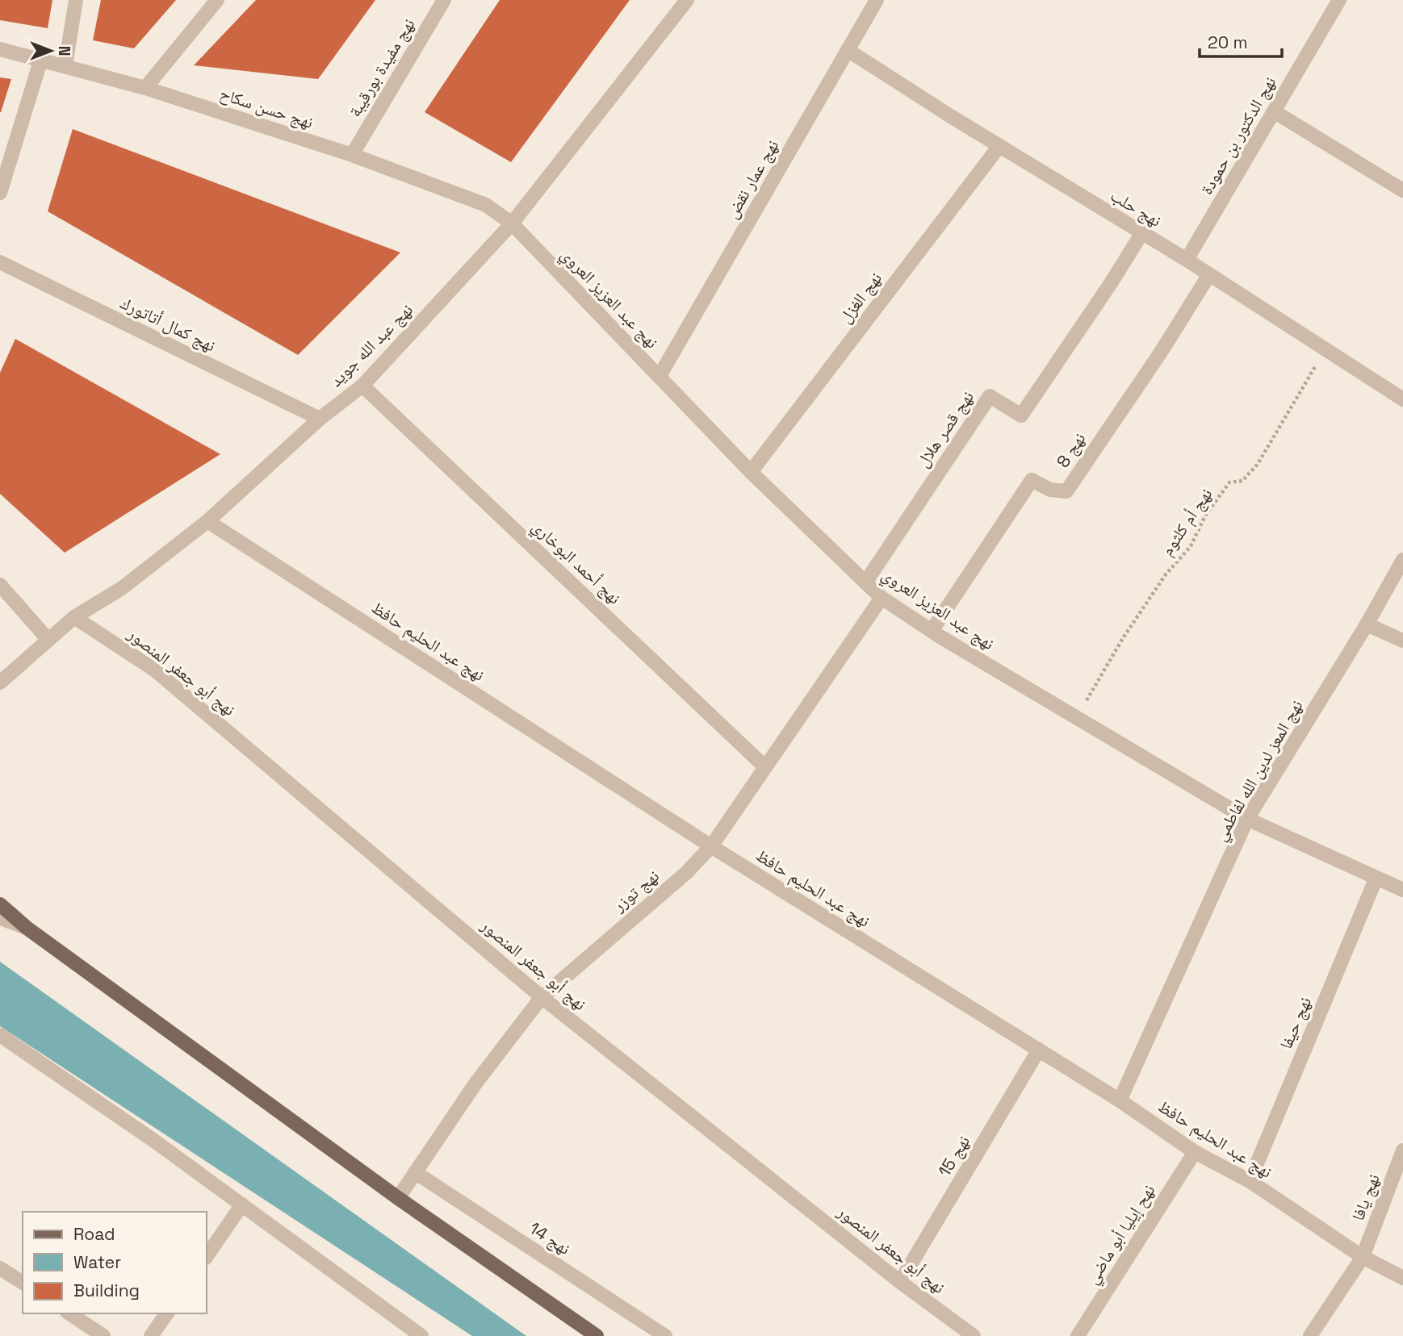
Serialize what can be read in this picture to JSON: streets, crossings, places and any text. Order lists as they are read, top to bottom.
{
  "streets": {
    "street": [
      "نهج مفيدة بورقيبة",
      "نهج حسن سكاح",
      "نهج الدكتور بن حمودة",
      "نهج عمار نقض",
      "نهج حلب",
      "نهج الغزل",
      "نهج عبد العزيز العروي",
      "نهج كمال أتاتورك",
      "نهج عبد الله جويد",
      "نهج قصر هلال",
      "نهج 8",
      "نهج أحمد البوخاري",
      "نهج عبد الحليم حافظ",
      "نهج أبو جعفر المنصور",
      "نهج المعز لدين الله لفاطمي",
      "نهج توزر",
      "نهج حيفا",
      "نهج 15",
      "نهج يافا",
      "نهح إيليا أبو ماضي",
      "نهج 14"
    ],
    "path": ["نهج أم كلثوم"]
  },
  "crossings": [
    ["نهج مفيدة بورقيبة", "نهج حسن سكاح"],
    ["نهج حسن سكاح", "نهج عبد العزيز العروي"],
    ["نهج حسن سكاح", "نهج عبد الله جويد"],
    ["نهج الدكتور بن حمودة", "نهج حلب"],
    ["نهج عمار نقض", "نهج حلب"],
    ["نهج عمار نقض", "نهج عبد العزيز العروي"],
    ["نهج حلب", "نهج الغزل"],
    ["نهج حلب", "نهج قصر هلال"],
    ["نهج حلب", "نهج 8"],
    ["نهج حلب", "نهج أم كلثوم"],
    ["نهج الغزل", "نهج عبد العزيز العروي"],
    ["نهج عبد العزيز العروي", "نهج عبد الله جويد"],
    ["نهج عبد العزيز العروي", "نهج قصر هلال"],
    ["نهج عبد العزيز العروي", "نهج 8"],
    ["نهج عبد العزيز العروي", "نهج أم كلثوم"],
    ["نهج عبد العزيز العروي", "نهج المعز لدين الله لفاطمي"],
    ["نهج عبد العزيز العروي", "نهج توزر"],
    ["نهج عبد العزيز العروي", "نهج حيفا"],
    ["نهج كمال أتاتورك", "نهج عبد الله جويد"],
    ["نهج عبد الله جويد", "نهج أحمد البوخاري"],
    ["نهج عبد الله جويد", "نهج عبد الحليم حافظ"],
    ["نهج عبد الله جويد", "نهج أبو جعفر المنصور"],
    ["نهج أحمد البوخاري", "نهج توزر"],
    ["نهج عبد الحليم حافظ", "نهج المعز لدين الله لفاطمي"],
    ["نهج عبد الحليم حافظ", "نهج توزر"],
    ["نهج عبد الحليم حافظ", "نهج حيفا"],
    ["نهج عبد الحليم حافظ", "نهج 15"],
    ["نهج عبد الحليم حافظ", "نهج يافا"],
    ["نهج عبد الحليم حافظ", "نهح إيليا أبو ماضي"],
    ["نهج أبو جعفر المنصور", "نهج توزر"],
    ["نهج أبو جعفر المنصور", "نهج 15"],
    ["نهج توزر", "نهج 14"]
  ],
  "legend": ["Road", "Water", "Building"],
  "scale_bar": "20 m",
  "north": "right"
}
